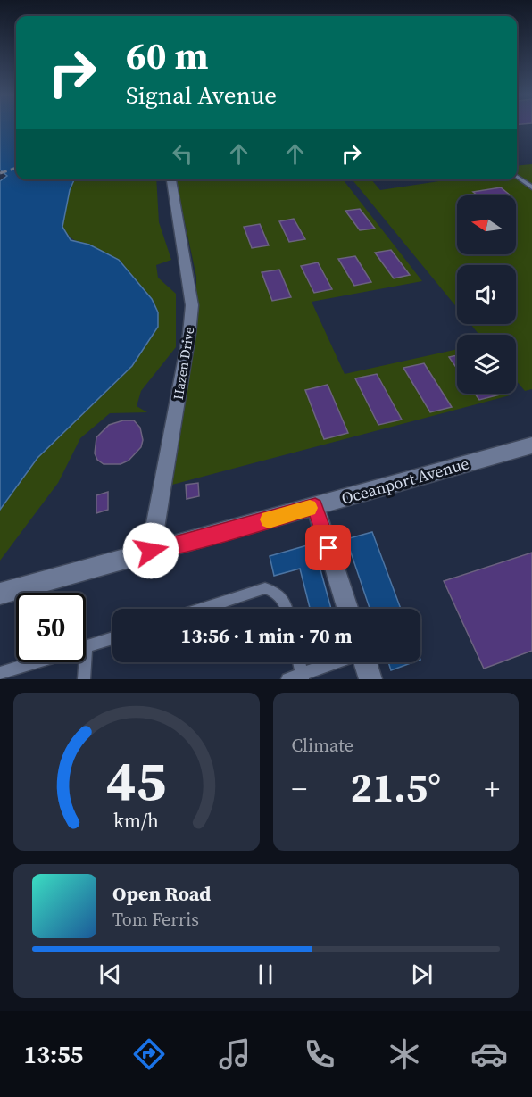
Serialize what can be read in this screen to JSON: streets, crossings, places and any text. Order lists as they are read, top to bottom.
{
  "streets": {
    "street": ["Hazen Drive", "Oceanport Avenue"]
  },
  "crossings": [
    ["Hazen Drive", "Oceanport Avenue"]
  ],
  "north": "left",
  "page": {
    "turn": ["60 m", "Signal Avenue"],
    "limit": "50",
    "trip": "13:56 · 1 min · 70 m",
    "tile": "Climate",
    "heat": ["−", "21.5°", "+"],
    "song": ["Open Road", "Tom Ferris"],
    "tabs": "13:55",
    "gauge": ["45", "km/h"]
  }
}
